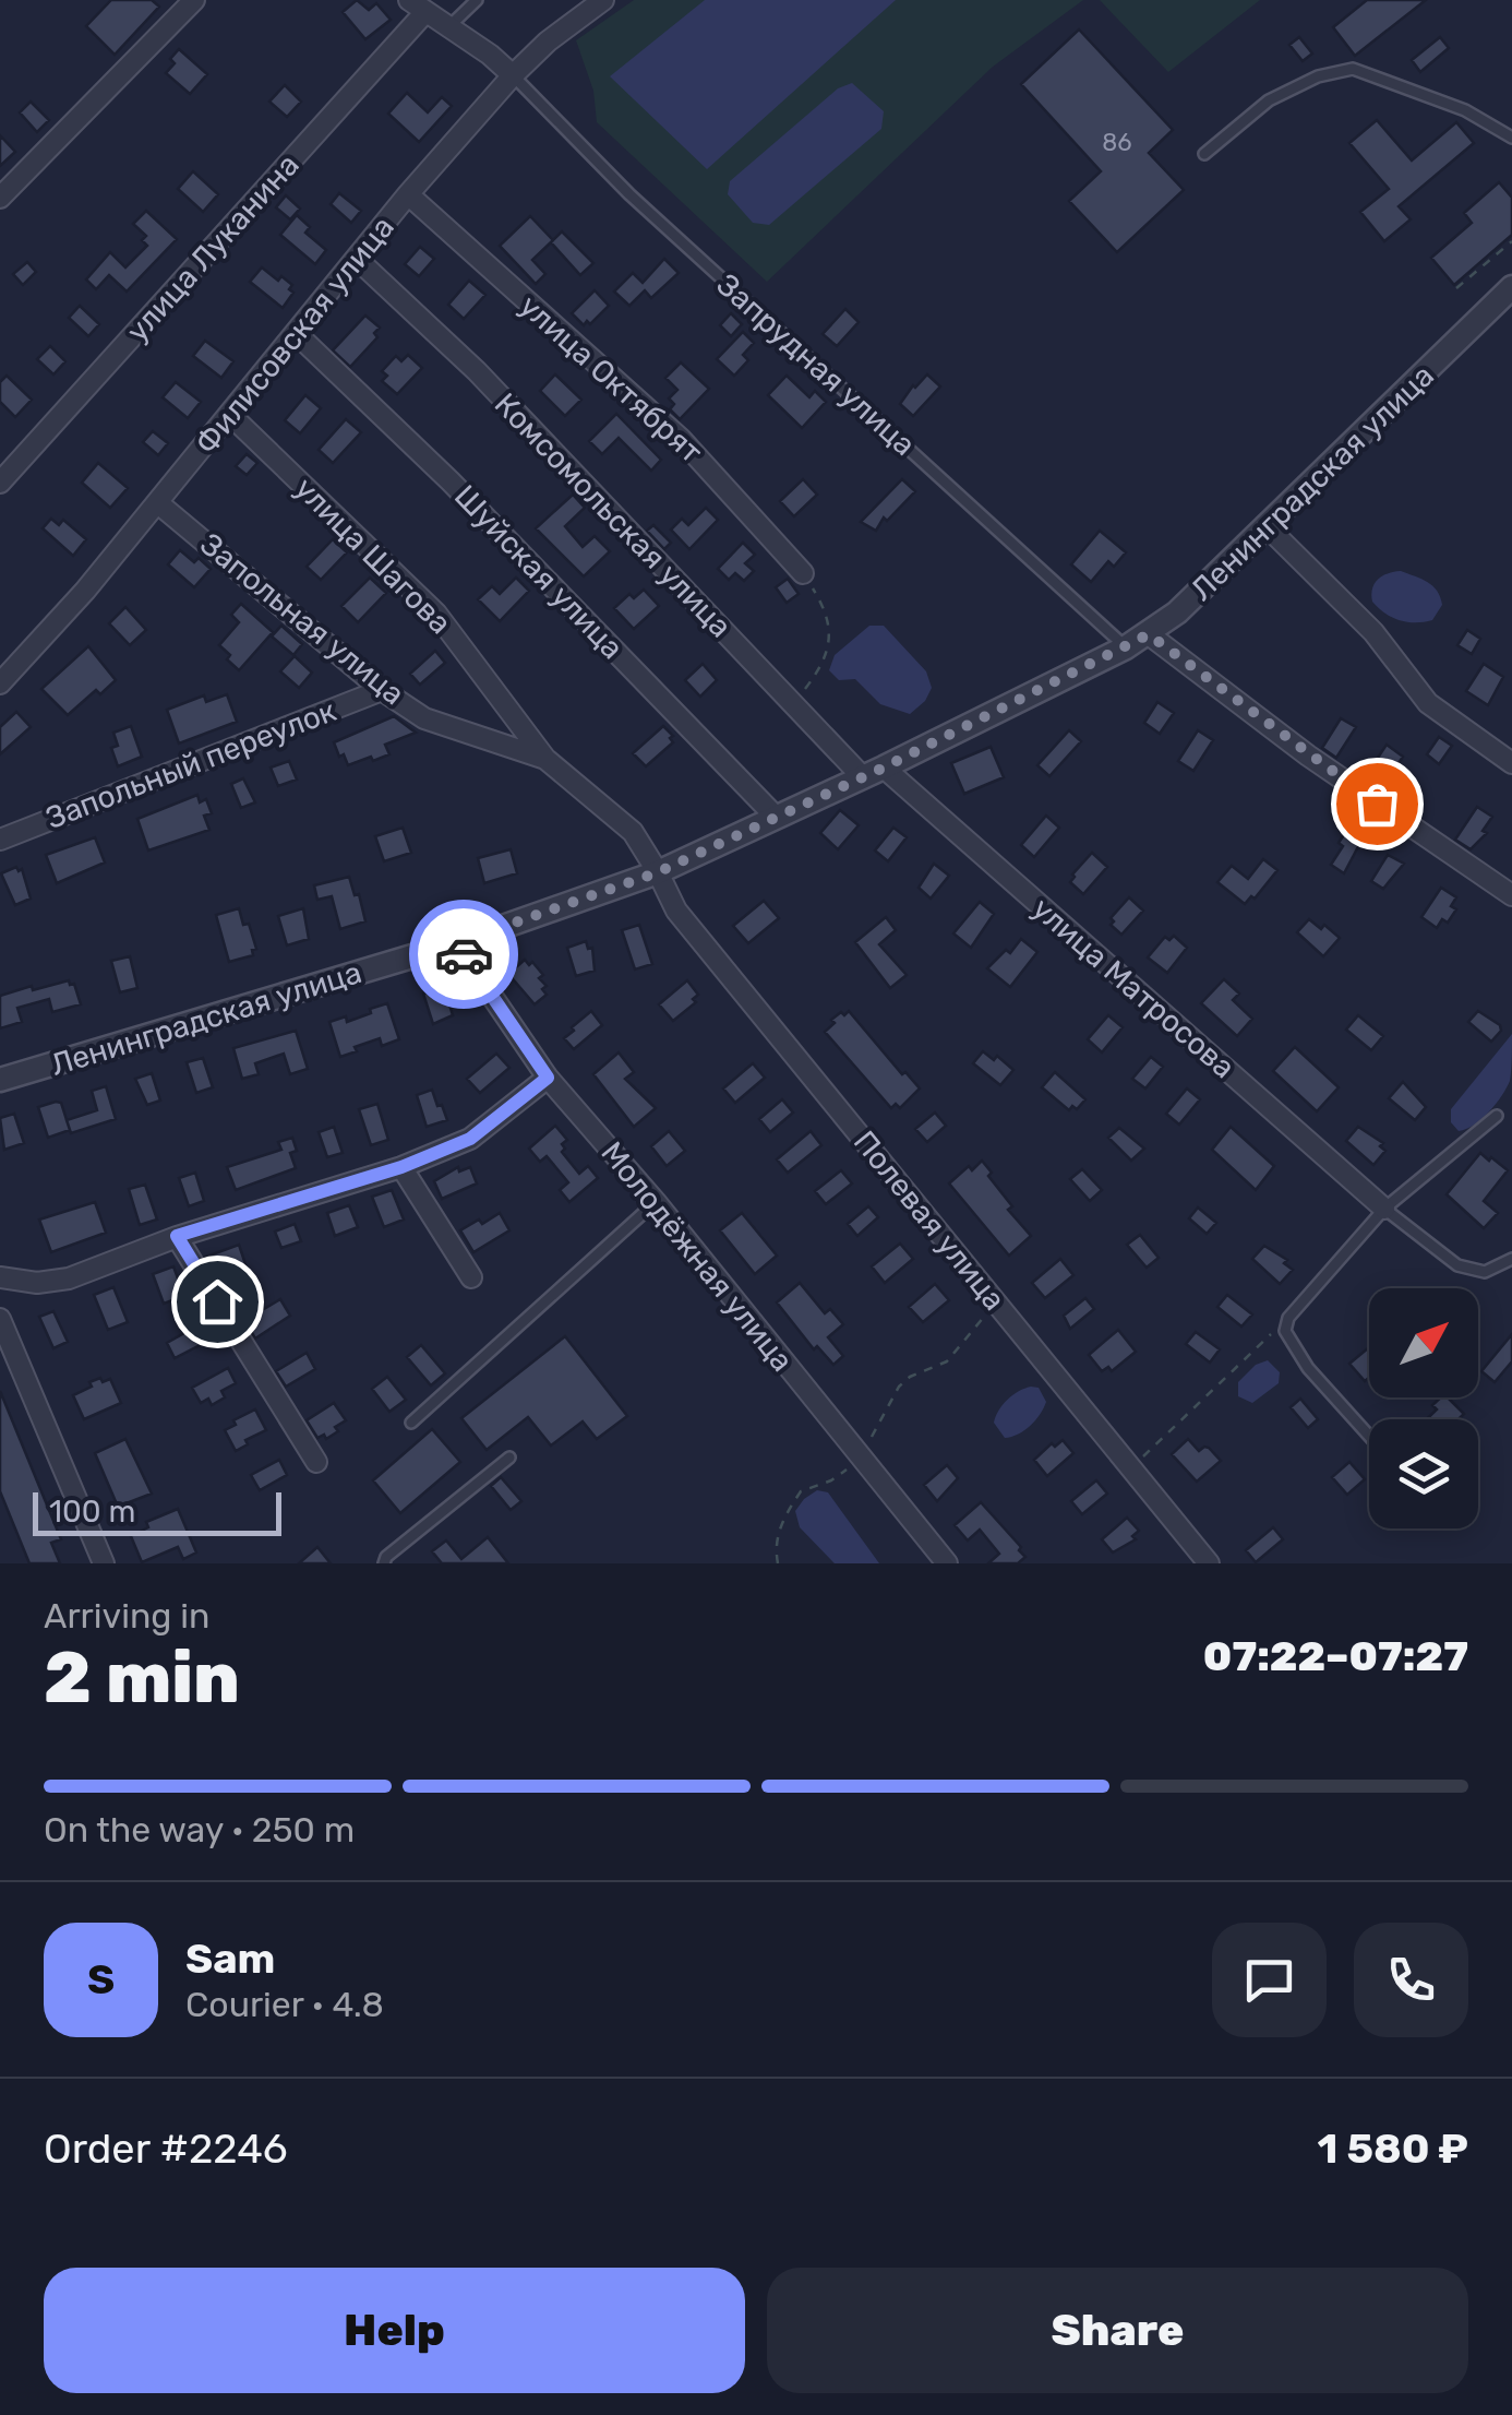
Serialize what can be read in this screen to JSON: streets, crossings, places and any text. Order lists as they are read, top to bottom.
{
  "streets": {
    "street": [
      "улица Луканина",
      "Филисовская улица",
      "улица Октябрят",
      "Ленинградская улица",
      "Комсомольская улица",
      "улица Шагова",
      "Шуйская улица",
      "Запольная улица",
      "Запольный переулок",
      "улица Матросова",
      "Полевая улица",
      "Молодёжная улица"
    ],
    "lane": ["Запрудная улица"]
  },
  "crossings": [
    ["Филисовская улица", "Запрудная улица"],
    ["Филисовская улица", "улица Октябрят"],
    ["Филисовская улица", "Комсомольская улица"],
    ["Филисовская улица", "улица Шагова"],
    ["Филисовская улица", "Шуйская улица"],
    ["Филисовская улица", "Запольная улица"],
    ["Запрудная улица", "Ленинградская улица"],
    ["Ленинградская улица", "Комсомольская улица"],
    ["Ленинградская улица", "Шуйская улица"],
    ["Ленинградская улица", "Запольная улица"],
    ["Ленинградская улица", "улица Матросова"],
    ["Ленинградская улица", "Полевая улица"],
    ["Ленинградская улица", "Молодёжная улица"],
    ["Комсомольская улица", "улица Матросова"],
    ["улица Шагова", "Запольная улица"],
    ["Запольная улица", "Запольный переулок"],
    ["Запольная улица", "Полевая улица"]
  ],
  "house_numbers": ["86"],
  "scale_bar": "100 m",
  "north": "top right",
  "page": {
    "scale": "100 m",
    "heading": ["2 min", "Arriving in", "07:22–07:27"],
    "panel": [
      "Sam",
      "Courier · 4.8",
      "Order #2246",
      "1 580 ₽"
    ],
    "bar": "On the way · 250 m",
    "round": "S",
    "buttons": ["Help", "Share"]
  }
}
